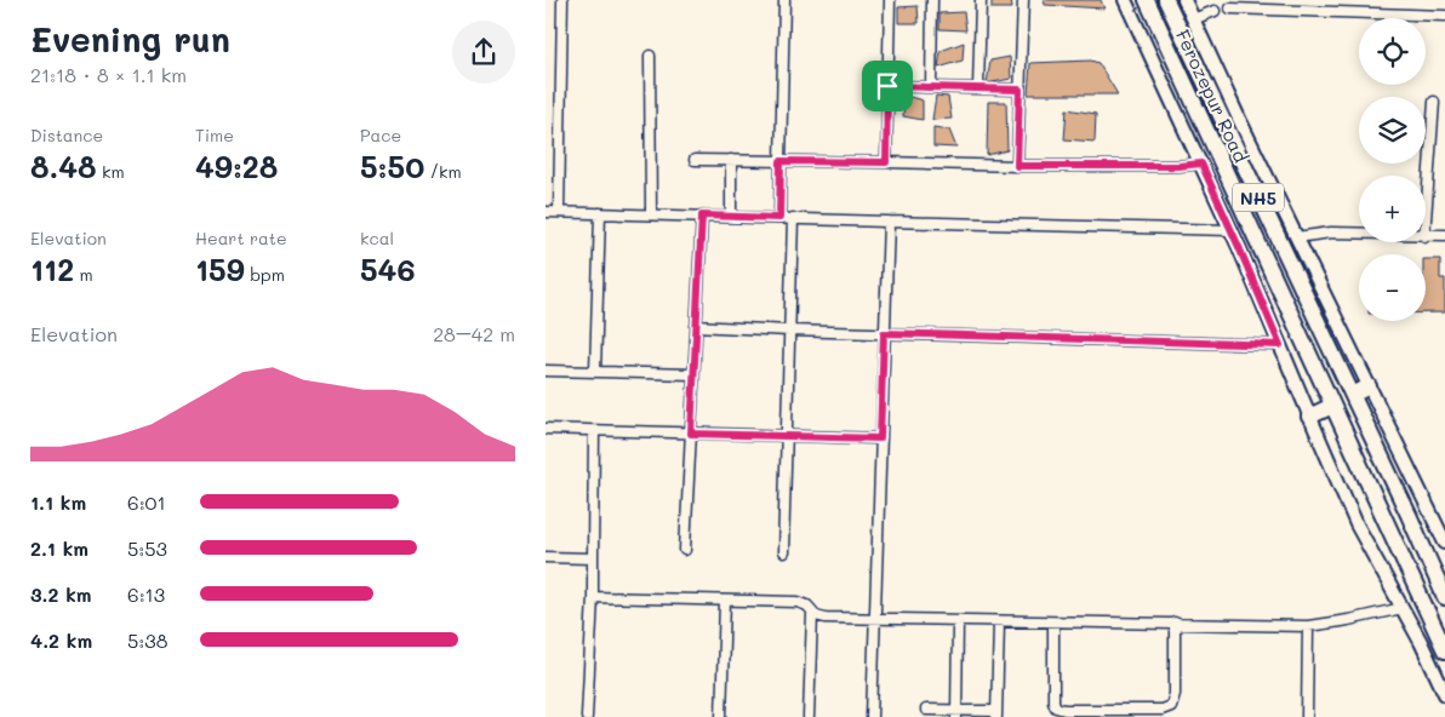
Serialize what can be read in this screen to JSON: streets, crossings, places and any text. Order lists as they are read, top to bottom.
{
  "streets": {
    "highway": ["Ferozepur Road", "NH5"]
  },
  "crossings": [
    ["Ferozepur Road", "NH5"]
  ],
  "page": {
    "heading": ["Evening run", "21:18 · 8 × 1.1 km"],
    "map_buttons": ["+", "−"],
    "stats": [
      ["Distance", "8.48 km"],
      ["Time", "49:28"],
      ["Pace", "5:50 /km"],
      ["Elevation", "112 m"],
      ["Heart rate", "159 bpm"],
      ["kcal", "546"]
    ],
    "chart": ["Elevation", "28–42 m"],
    "list": [
      {
        "name": "1.1 km",
        "note": "6:01"
      },
      {
        "name": "2.1 km",
        "note": "5:53"
      },
      {
        "name": "3.2 km",
        "note": "6:13"
      },
      {
        "name": "4.2 km",
        "note": "5:38"
      }
    ]
  }
}
